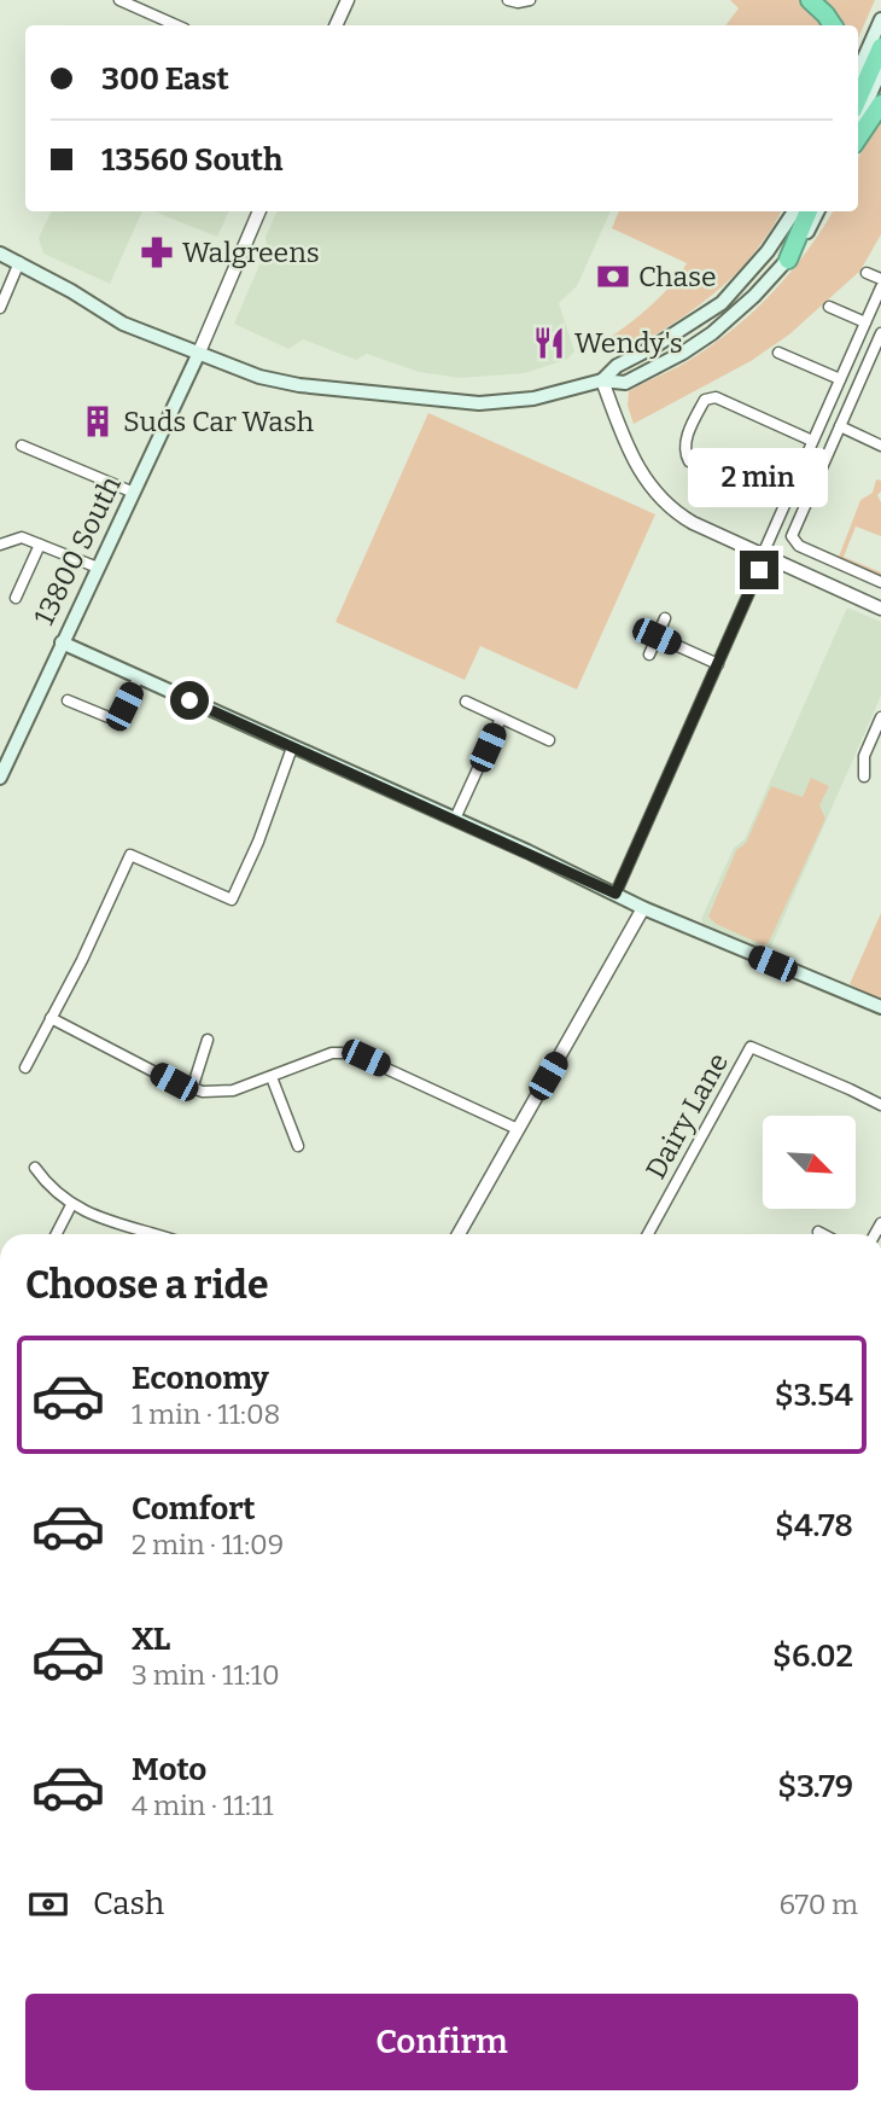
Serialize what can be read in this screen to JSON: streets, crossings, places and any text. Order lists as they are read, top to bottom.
{
  "streets": {
    "main road": ["13800 South"],
    "street": ["Dairy Lane"]
  },
  "places": {
    "pharmacy": ["Walgreens"],
    "bank": ["Chase"],
    "restaurant": ["Wendy's"],
    "building": ["Suds Car Wash"]
  },
  "north": "bottom right",
  "page": {
    "banner": ["300 East", "13560 South"],
    "bubble": "2 min",
    "heading": "Choose a ride",
    "list": [
      {
        "name": "Economy",
        "note": "1 min · 11:08",
        "value": "$3.54"
      },
      {
        "name": "Comfort",
        "note": "2 min · 11:09",
        "value": "$4.78"
      },
      {
        "name": "XL",
        "note": "3 min · 11:10",
        "value": "$6.02"
      },
      {
        "name": "Moto",
        "note": "4 min · 11:11",
        "value": "$3.79"
      }
    ],
    "pay": ["Cash", "670 m"],
    "buttons": "Confirm"
  }
}
